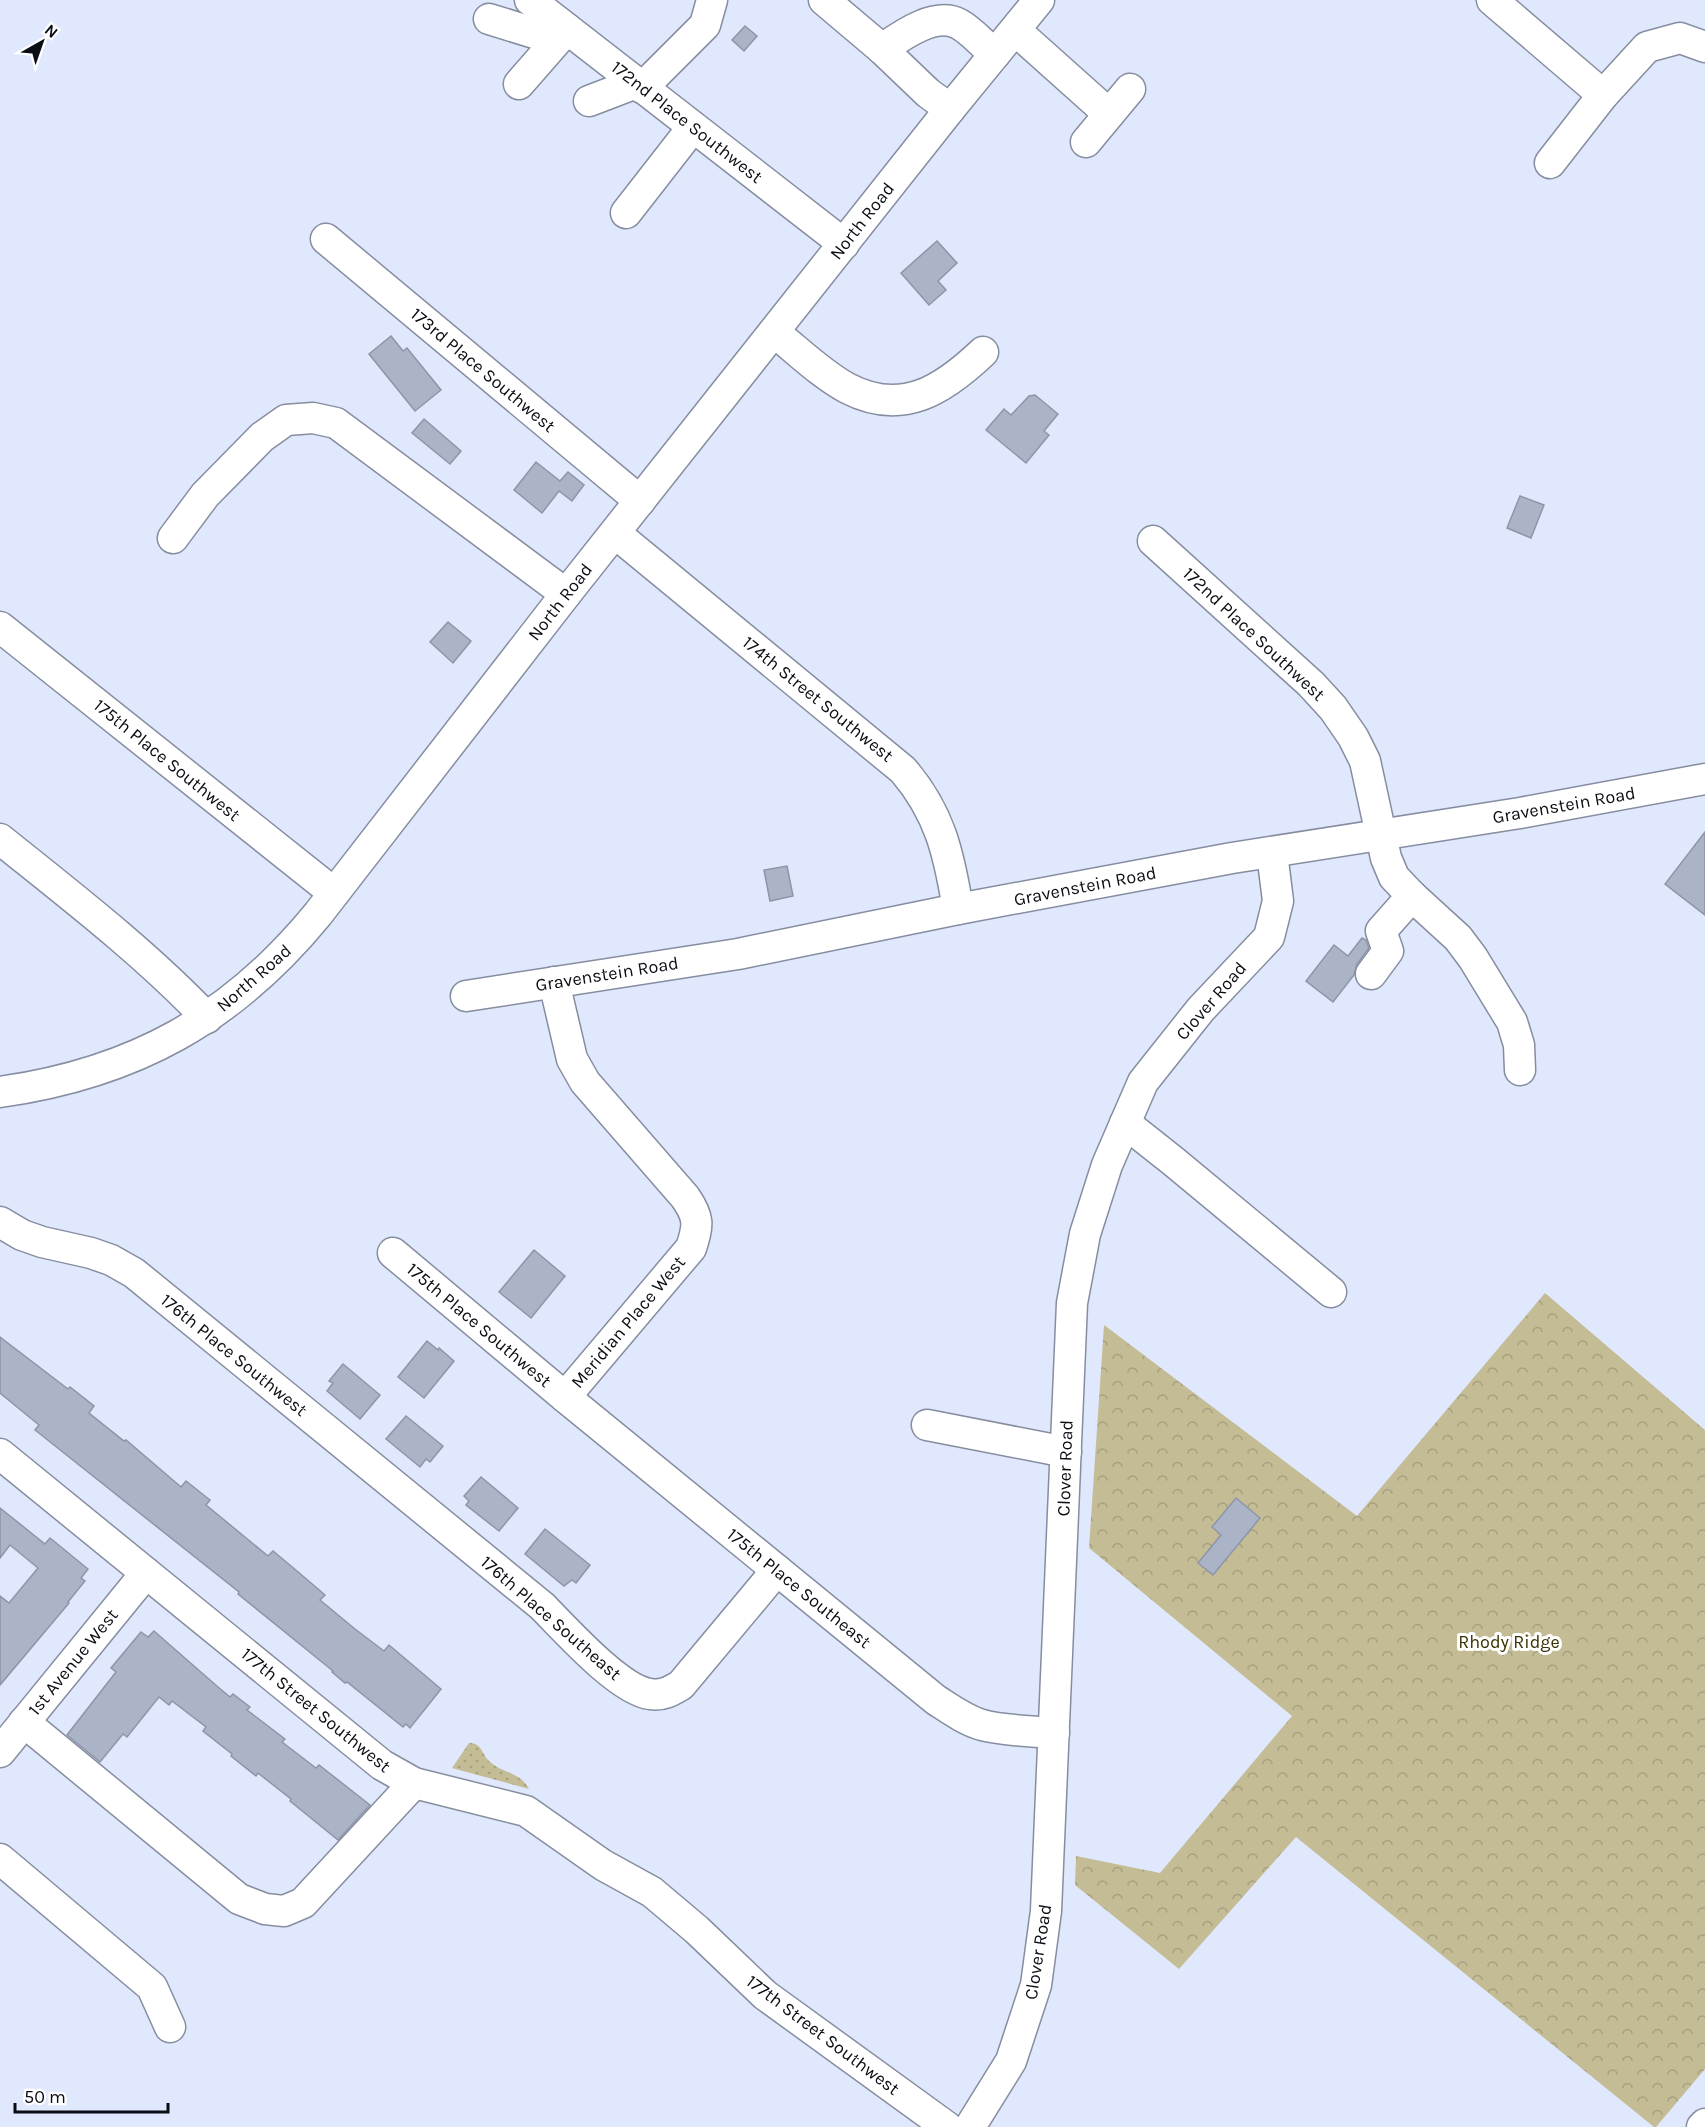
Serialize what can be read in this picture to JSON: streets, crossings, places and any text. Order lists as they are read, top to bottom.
{
  "streets": {
    "street": [
      "172nd Place Southwest",
      "North Road",
      "173rd Place Southwest",
      "174th Street Southwest",
      "175th Place Southwest",
      "Gravenstein Road",
      "Clover Road",
      "Meridian Place West",
      "176th Place Southwest",
      "175th Place Southeast",
      "176th Place Southeast",
      "1st Avenue West",
      "177th Street Southwest"
    ]
  },
  "crossings": [
    ["172nd Place Southwest", "North Road"],
    ["172nd Place Southwest", "Gravenstein Road"],
    ["North Road", "173rd Place Southwest"],
    ["North Road", "174th Street Southwest"],
    ["North Road", "175th Place Southwest"],
    ["174th Street Southwest", "Gravenstein Road"],
    ["175th Place Southwest", "Meridian Place West"],
    ["175th Place Southwest", "175th Place Southeast"],
    ["Gravenstein Road", "Clover Road"],
    ["Gravenstein Road", "Meridian Place West"],
    ["Clover Road", "175th Place Southeast"],
    ["Meridian Place West", "175th Place Southeast"],
    ["176th Place Southwest", "176th Place Southeast"],
    ["175th Place Southeast", "176th Place Southeast"],
    ["1st Avenue West", "177th Street Southwest"]
  ],
  "parks": ["Rhody Ridge"],
  "scale_bar": "50 m",
  "north": "top right"
}
